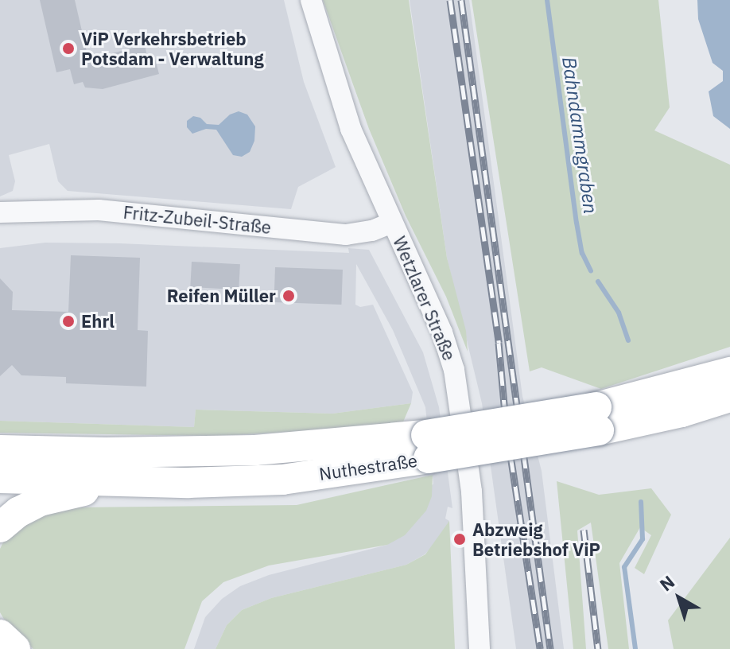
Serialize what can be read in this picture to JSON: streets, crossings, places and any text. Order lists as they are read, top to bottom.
{
  "streets": {
    "highway": ["Nuthestraße"],
    "street": ["Fritz-Zubeil-Straße", "Wetzlarer Straße"]
  },
  "crossings": [
    ["Fritz-Zubeil-Straße", "Wetzlarer Straße"]
  ],
  "water": ["Bahndammgraben"],
  "places": [
    "ViP Verkehrsbetrieb Potsdam - Verwaltung",
    "Reifen Müller",
    "Ehrl",
    "Abzweig Betriebshof ViP"
  ],
  "north": "top left"
}
